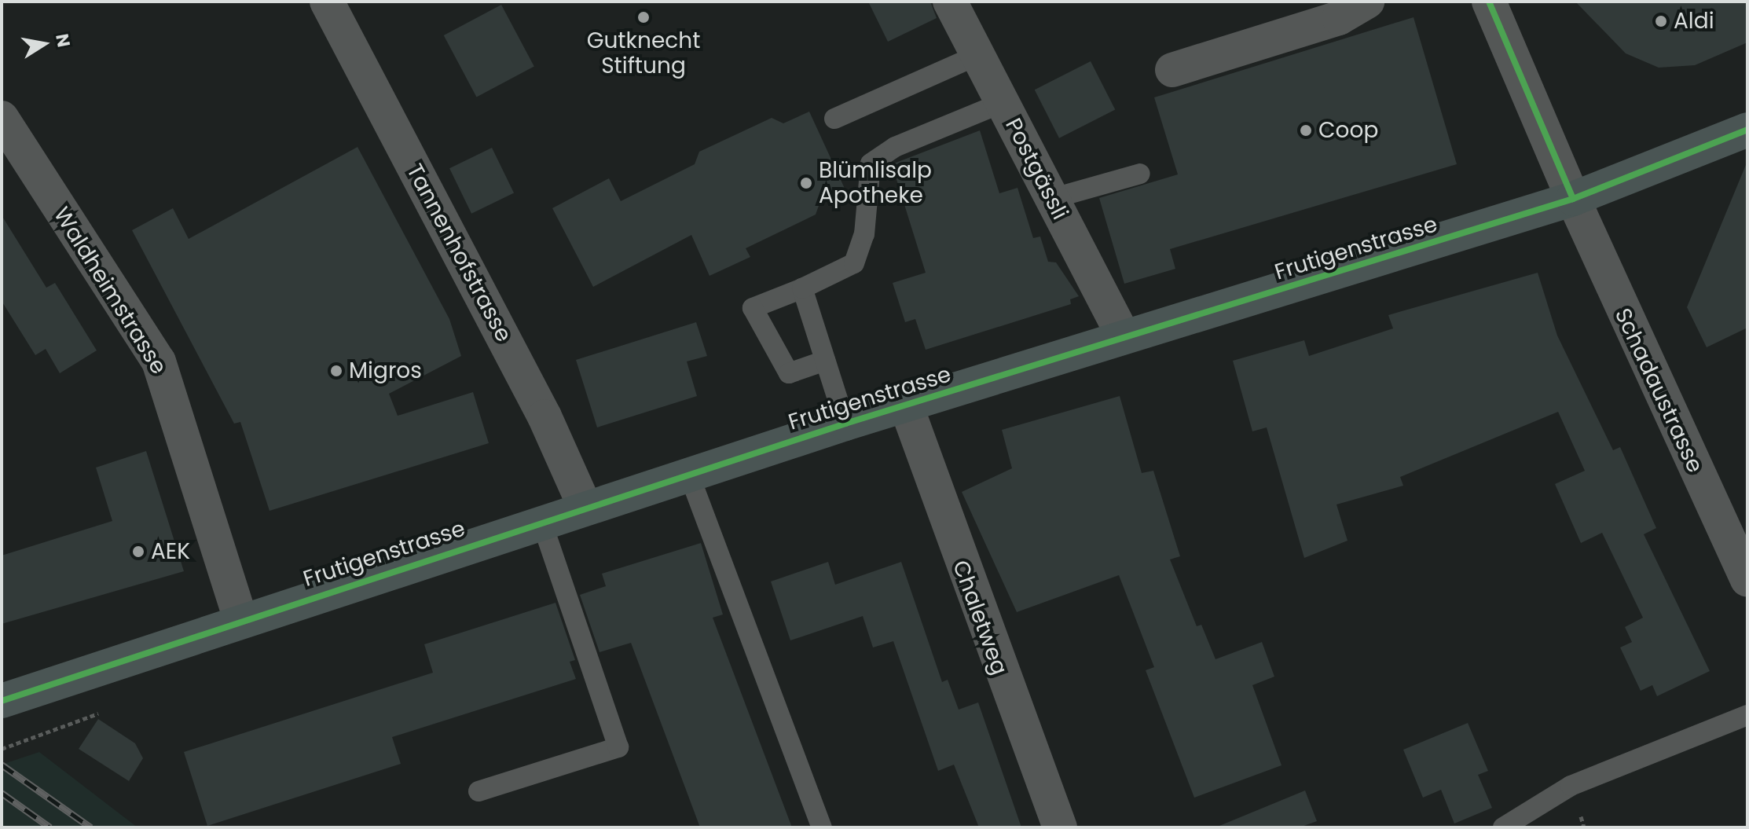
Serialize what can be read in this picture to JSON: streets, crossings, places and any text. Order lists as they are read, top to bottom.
{
  "streets": {
    "main road": ["Frutigenstrasse"],
    "street": [
      "Postgässli",
      "Tannenhofstrasse",
      "Waldheimstrasse",
      "Schadaustrasse",
      "Chaletweg"
    ]
  },
  "crossings": [
    ["Postgässli", "Frutigenstrasse"],
    ["Frutigenstrasse", "Tannenhofstrasse"],
    ["Frutigenstrasse", "Waldheimstrasse"],
    ["Frutigenstrasse", "Schadaustrasse"],
    ["Frutigenstrasse", "Chaletweg"]
  ],
  "places": [
    "Gutknecht Stiftung",
    "Aldi",
    "Coop",
    "Blümlisalp Apotheke",
    "Migros",
    "AEK"
  ],
  "north": "right"
}
